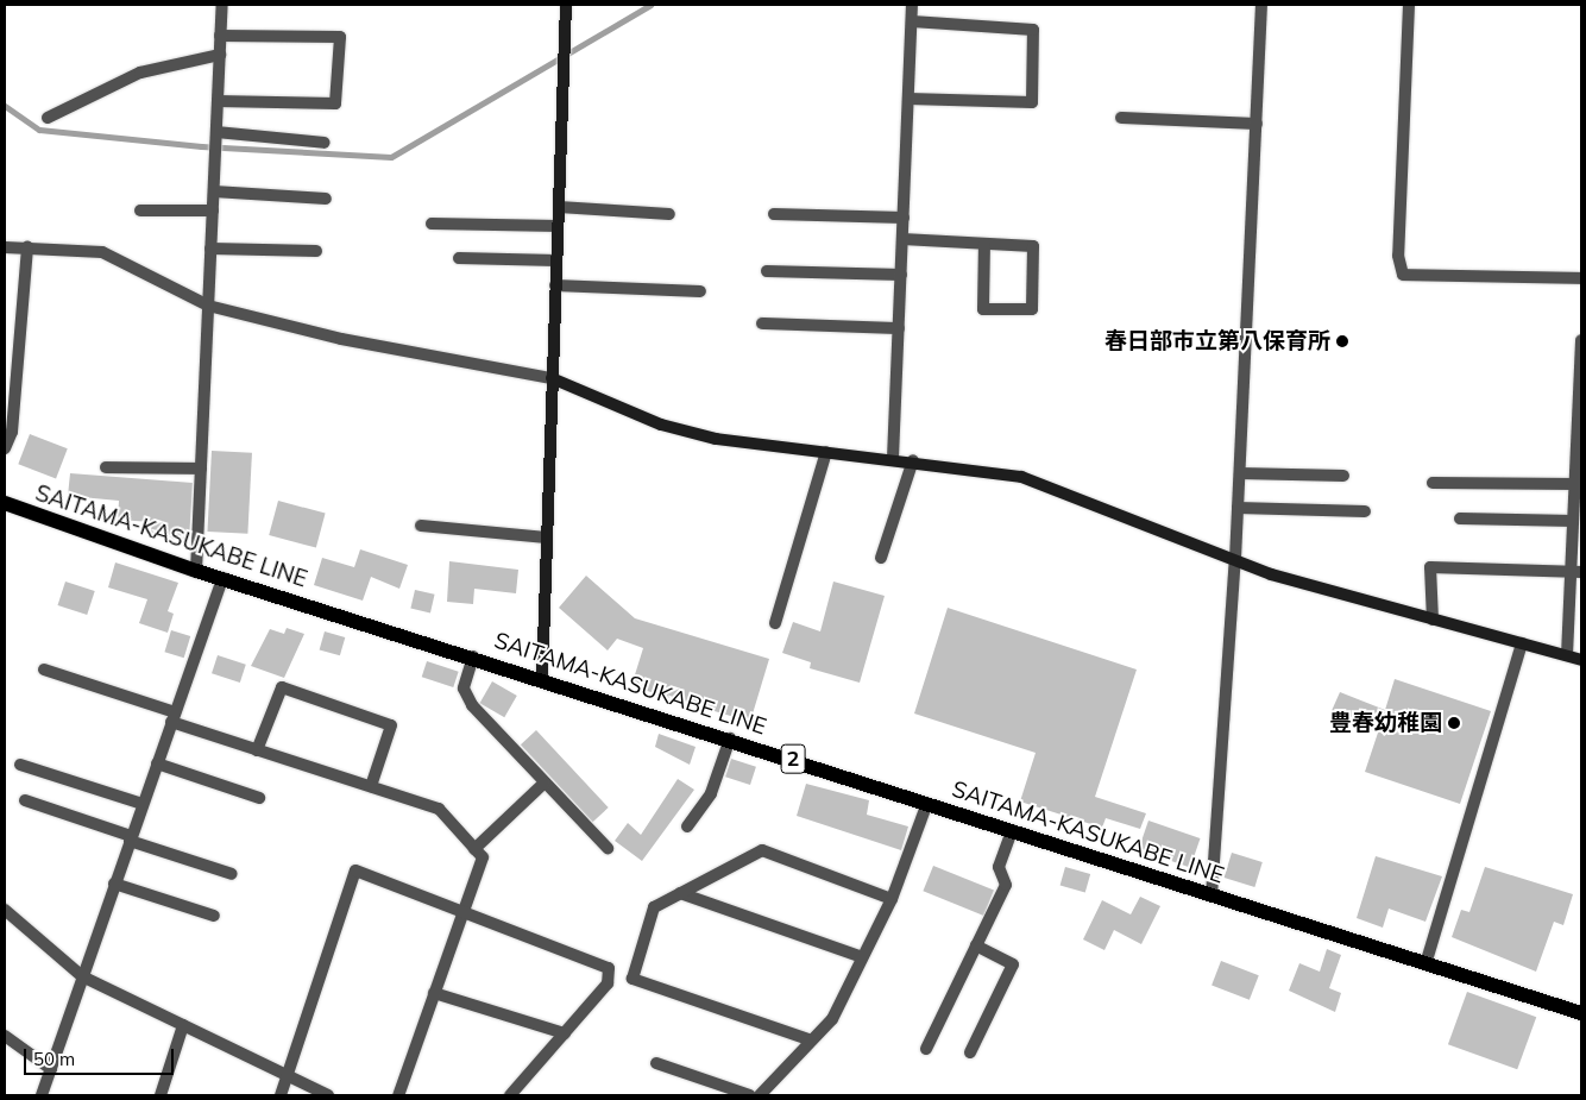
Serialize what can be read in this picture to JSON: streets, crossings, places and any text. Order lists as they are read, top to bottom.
{
  "streets": {
    "main road": ["SAITAMA-KASUKABE LINE", "2"]
  },
  "places": ["春日部市立第八保育所", "豊春幼稚園"],
  "scale_bar": "50 m"
}
